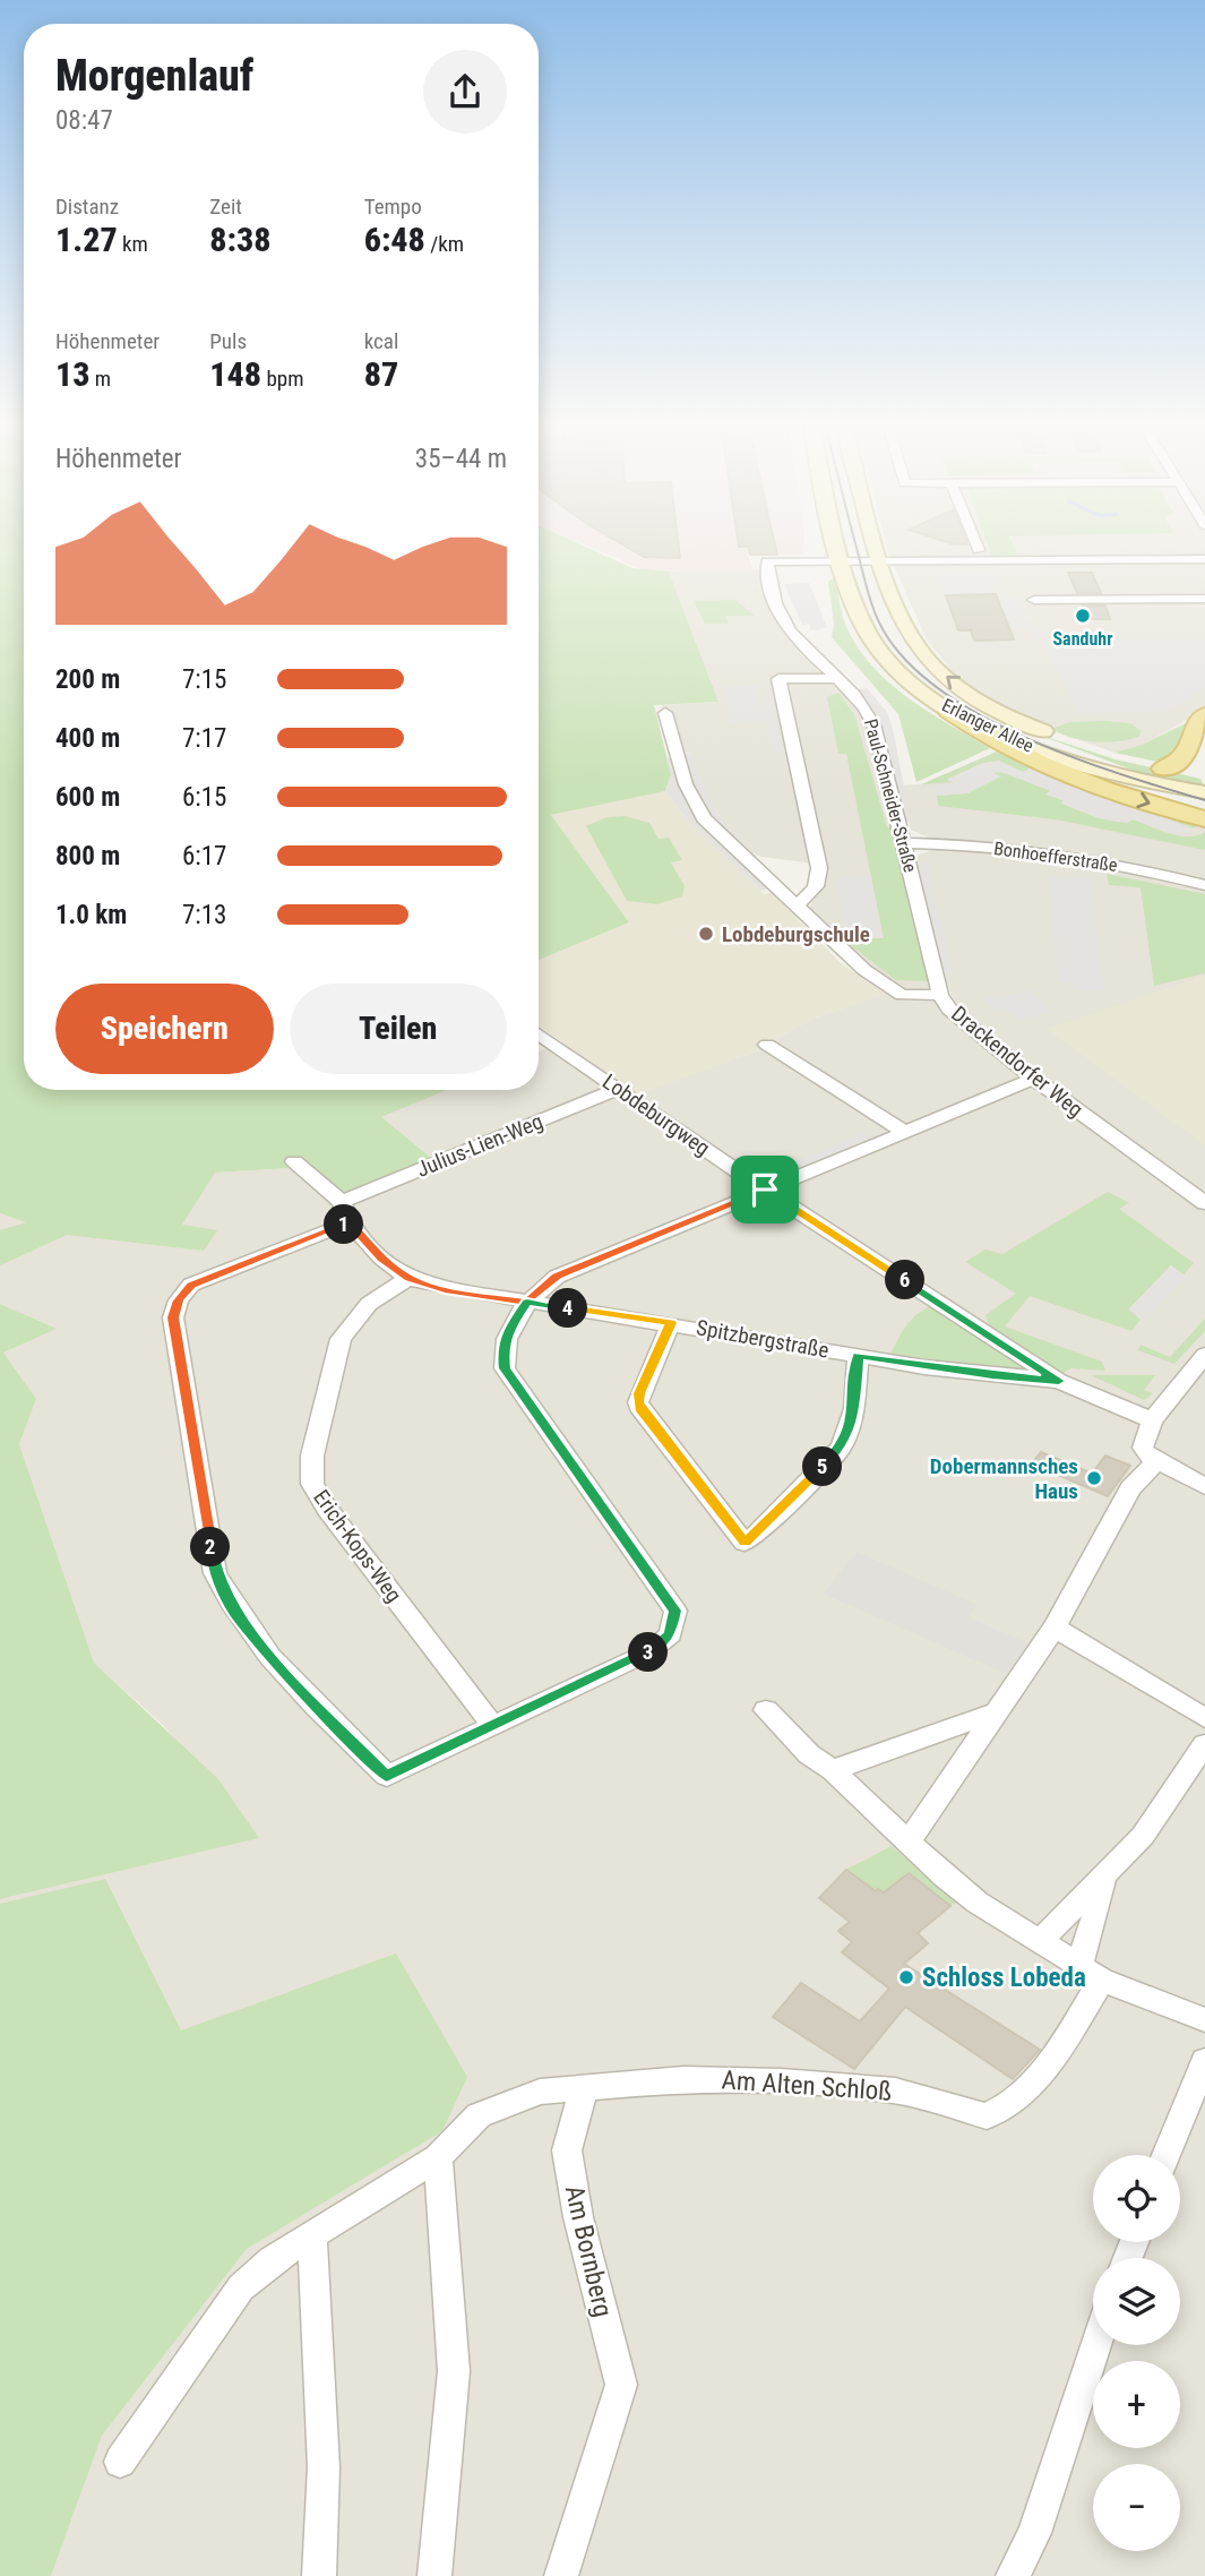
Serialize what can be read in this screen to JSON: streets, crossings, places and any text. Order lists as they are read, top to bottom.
{
  "streets": {
    "main road": ["Erlanger Allee"],
    "street": [
      "Paul-Schneider-Straße",
      "Bonhoefferstraße",
      "Drackendorfer Weg",
      "Lobdeburgweg",
      "Julius-Lien-Weg",
      "Spitzbergstraße",
      "Erich-Kops-Weg",
      "Am Alten Schloß",
      "Am Bornberg"
    ]
  },
  "crossings": [
    ["Erlanger Allee", "Paul-Schneider-Straße"],
    ["Paul-Schneider-Straße", "Bonhoefferstraße"],
    ["Paul-Schneider-Straße", "Drackendorfer Weg"],
    ["Lobdeburgweg", "Julius-Lien-Weg"],
    ["Lobdeburgweg", "Spitzbergstraße"],
    ["Julius-Lien-Weg", "Spitzbergstraße"],
    ["Spitzbergstraße", "Erich-Kops-Weg"],
    ["Am Alten Schloß", "Am Bornberg"]
  ],
  "places": [
    "Sanduhr",
    "Lobdeburgschule",
    "Dobermannsches Haus",
    "Schloss Lobeda"
  ],
  "page": {
    "heading": ["Morgenlauf", "08:47"],
    "stats": [
      ["Distanz", "1.27 km"],
      ["Zeit", "8:38"],
      ["Tempo", "6:48 /km"],
      ["Höhenmeter", "13 m"],
      ["Puls", "148 bpm"],
      ["kcal", "87"]
    ],
    "chart": ["Höhenmeter", "35–44 m"],
    "list": [
      {
        "name": "200 m",
        "note": "7:15"
      },
      {
        "name": "400 m",
        "note": "7:17"
      },
      {
        "name": "600 m",
        "note": "6:15"
      },
      {
        "name": "800 m",
        "note": "6:17"
      },
      {
        "name": "1.0 km",
        "note": "7:13"
      }
    ],
    "buttons": ["Speichern", "Teilen"],
    "pins": [
      "1",
      "6",
      "4",
      "5",
      "2",
      "3"
    ],
    "map_buttons": ["+", "−"]
  }
}
